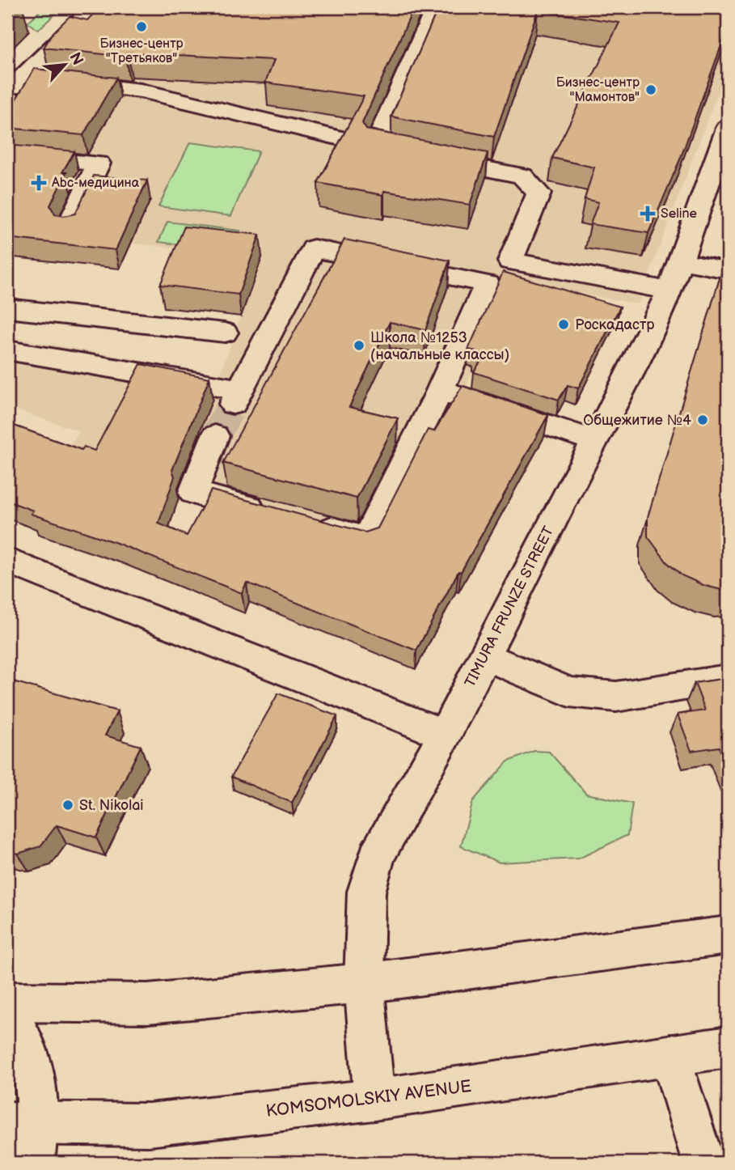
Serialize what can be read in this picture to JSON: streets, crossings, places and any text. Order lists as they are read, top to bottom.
{
  "streets": {
    "street": ["TIMURA FRUNZE STREET", "KOMSOMOLSKIY AVENUE"]
  },
  "crossings": [
    ["TIMURA FRUNZE STREET", "KOMSOMOLSKIY AVENUE"]
  ],
  "places": {
    "other": [
      "Бизнес-центр \"Третьяков\"",
      "Бизнес-центр \"Мамонтов\"",
      "Роскадастр",
      "Школа №1253 (начальные классы)",
      "Общежитие №4",
      "St. Nikolai"
    ],
    "health": ["Abc-медицина", "Seline"]
  },
  "north": "top right"
}
